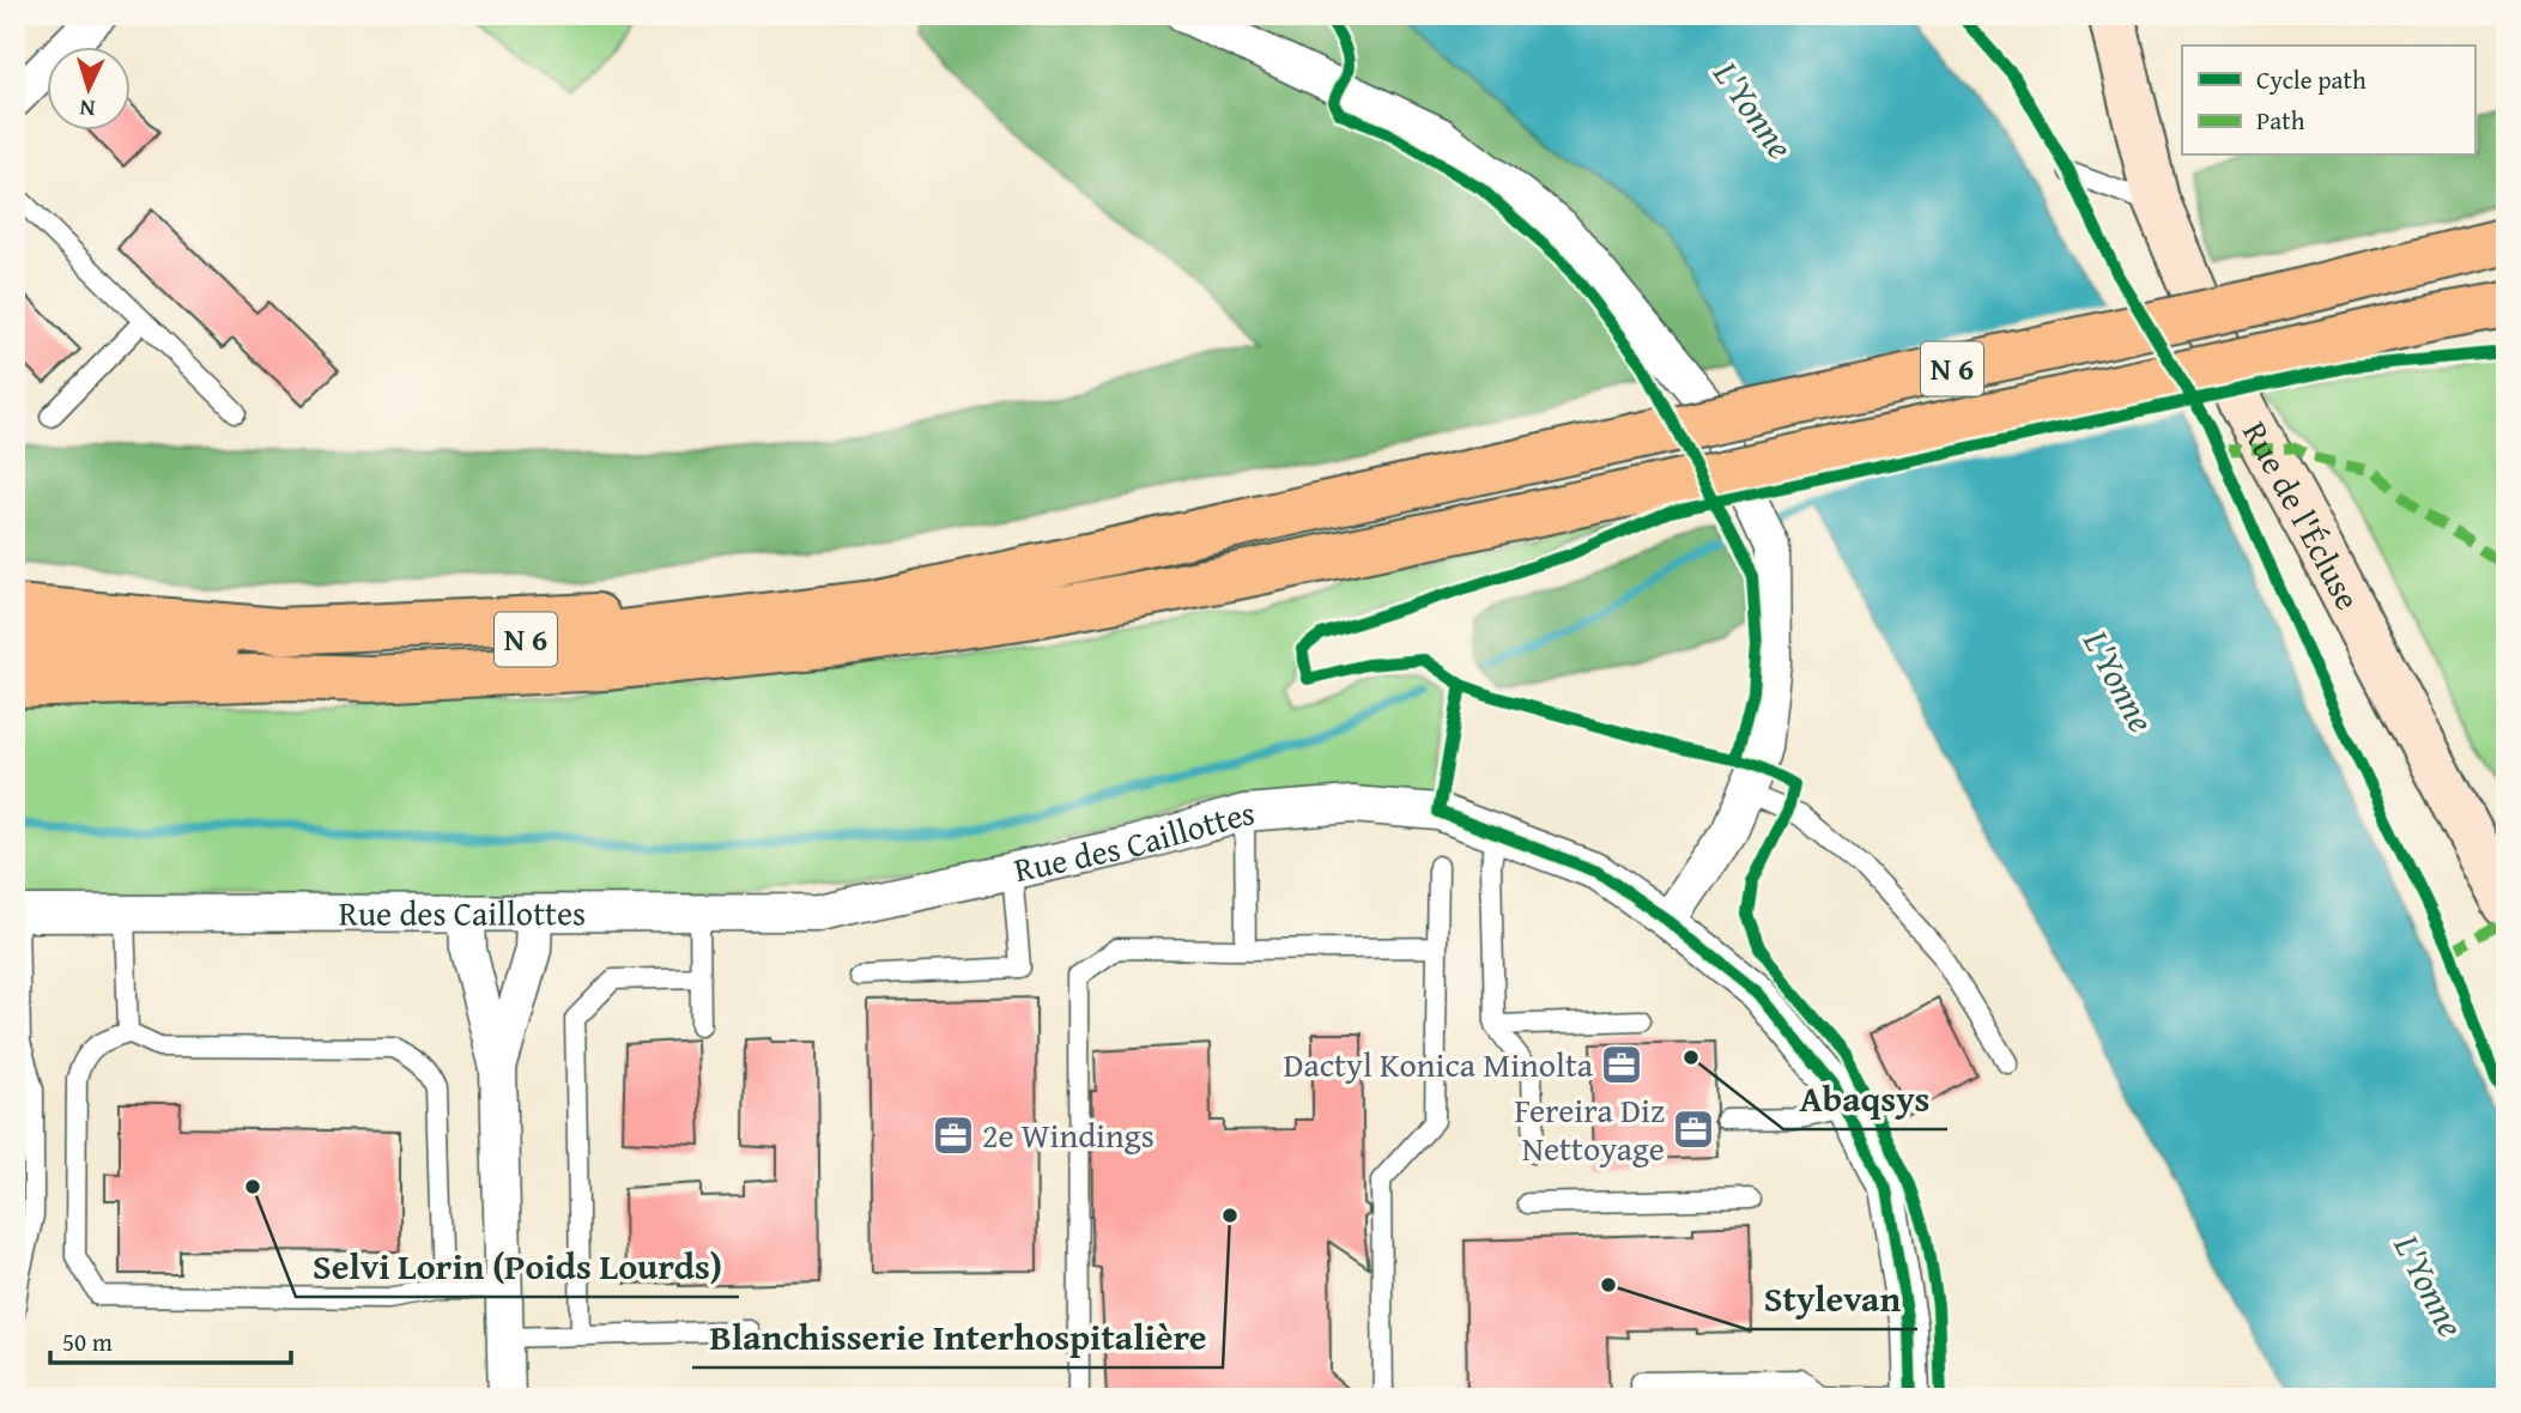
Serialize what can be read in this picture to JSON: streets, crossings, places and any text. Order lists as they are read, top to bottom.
{
  "streets": {
    "main road": ["N 6"],
    "street": ["Rue de l'Écluse", "Rue des Caillottes"]
  },
  "water": ["L'Yonne"],
  "places": {
    "other": [
      "Abaqsys",
      "Selvi Lorin (Poids Lourds)",
      "Blanchisserie Interhospitalière",
      "Stylevan"
    ],
    "office": ["Dactyl Konica Minolta", "Fereira Diz Nettoyage", "2e Windings"]
  },
  "legend": ["Cycle path", "Path"],
  "scale_bar": "50 m",
  "north": "bottom"
}
